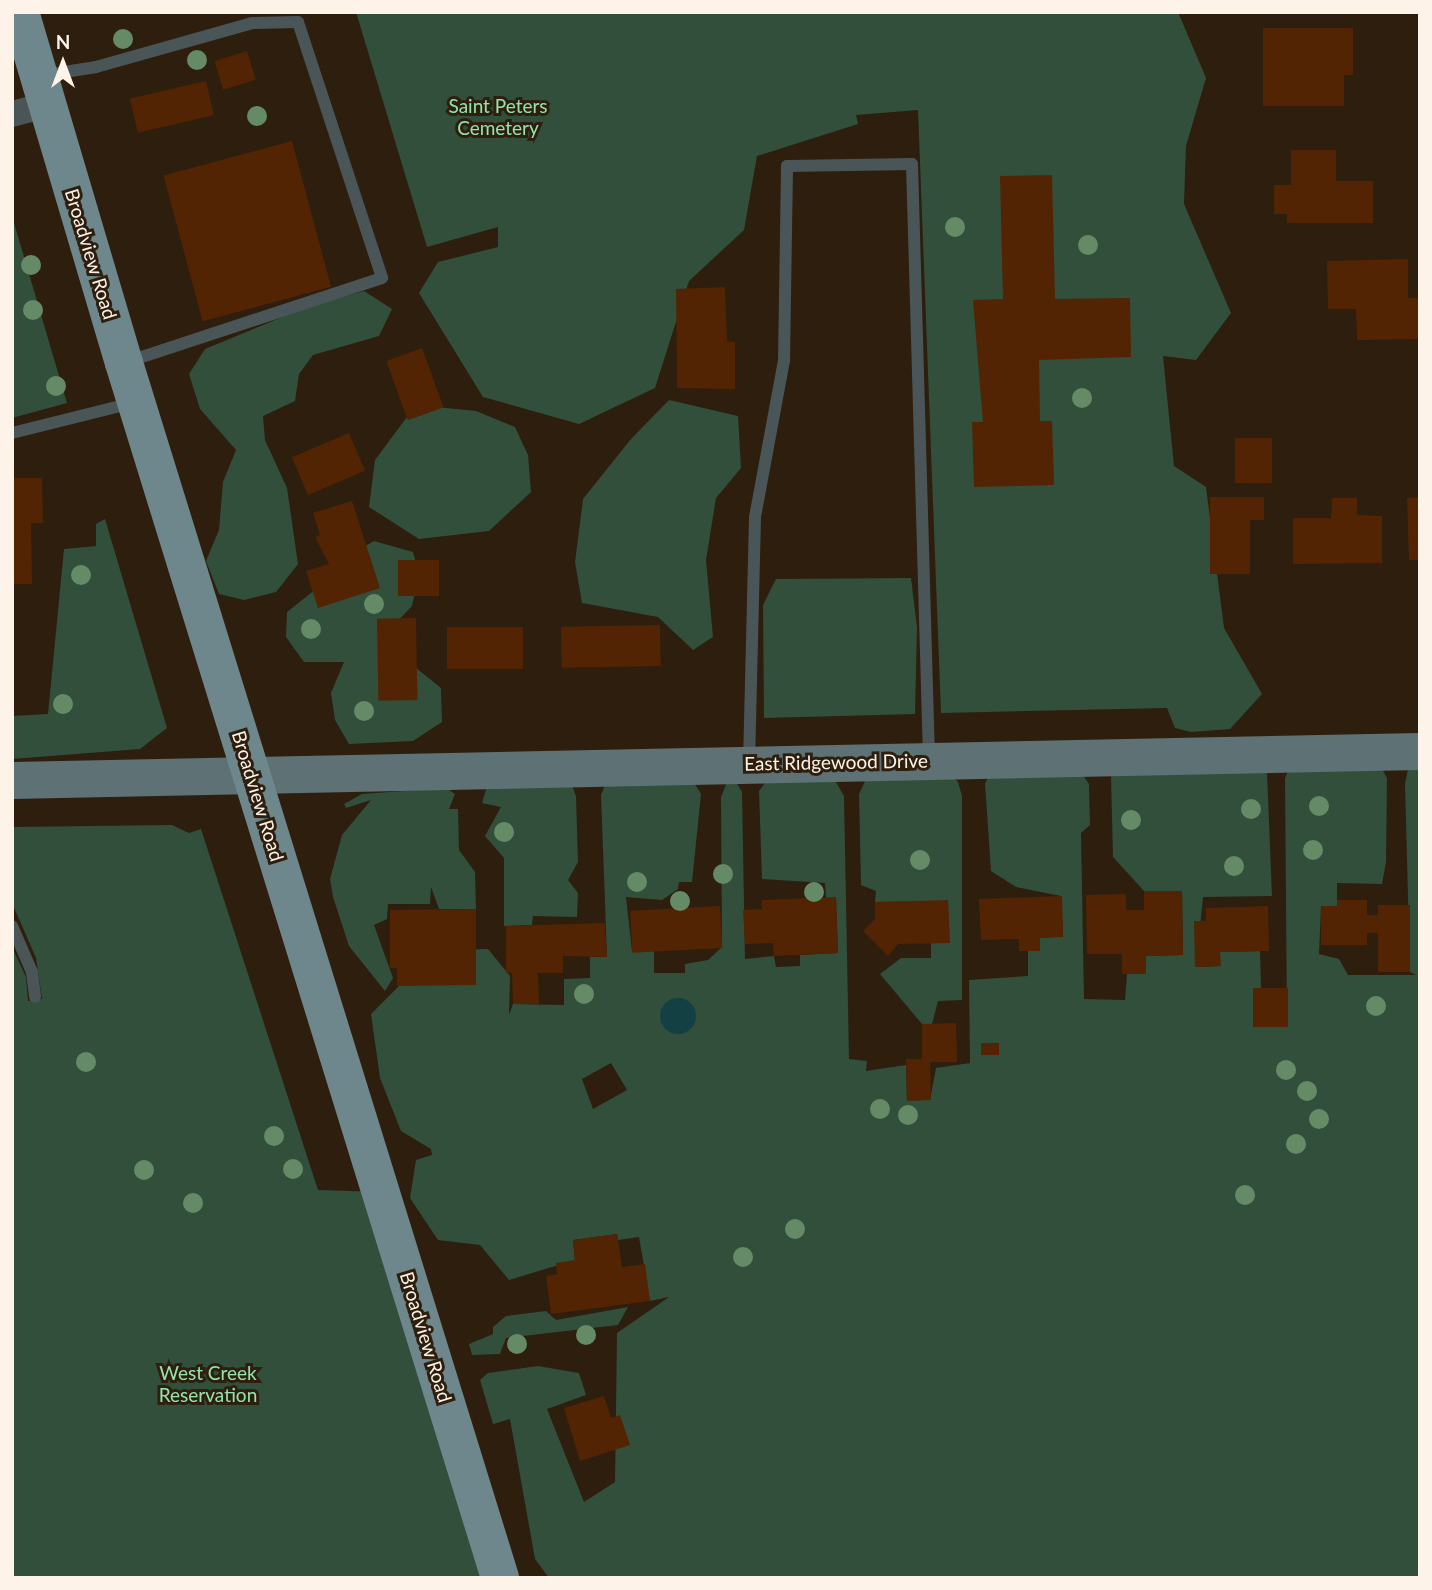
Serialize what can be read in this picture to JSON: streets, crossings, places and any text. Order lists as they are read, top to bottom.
{
  "streets": {
    "main road": ["Broadview Road"],
    "street": ["East Ridgewood Drive"]
  },
  "crossings": [
    ["Broadview Road", "East Ridgewood Drive"]
  ],
  "parks": ["Saint Peters Cemetery", "West Creek Reservation"],
  "north": "top"
}
